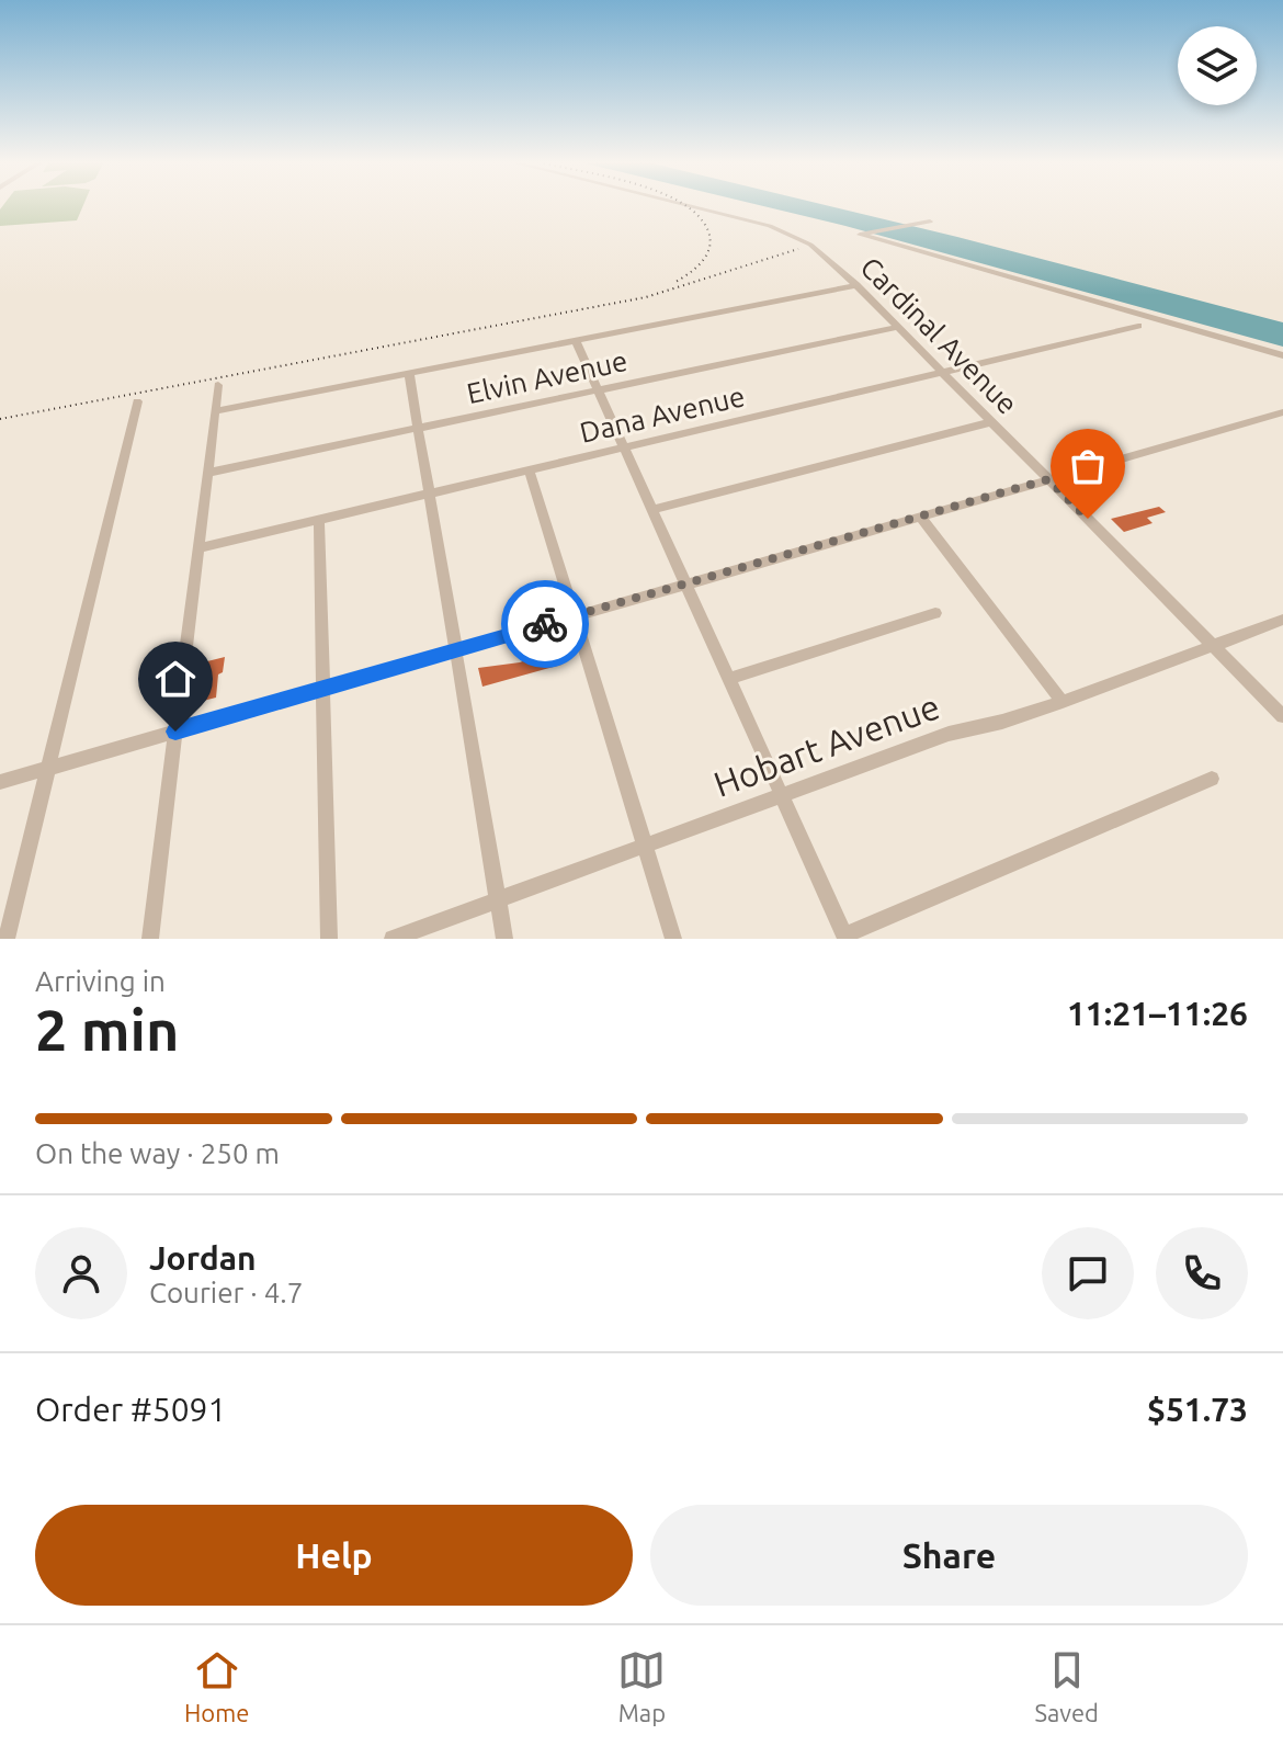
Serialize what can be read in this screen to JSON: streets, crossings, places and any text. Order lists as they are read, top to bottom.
{
  "streets": {
    "street": [
      "Cardinal Avenue",
      "Elvin Avenue",
      "Dana Avenue",
      "Hobart Avenue"
    ]
  },
  "crossings": [
    ["Cardinal Avenue", "Elvin Avenue"],
    ["Cardinal Avenue", "Dana Avenue"],
    ["Cardinal Avenue", "Hobart Avenue"]
  ],
  "page": {
    "heading": ["2 min", "Arriving in", "11:21–11:26"],
    "panel": [
      "Jordan",
      "Courier · 4.7",
      "Order #5091",
      "$51.73"
    ],
    "bar": "On the way · 250 m",
    "buttons": ["Help", "Share"],
    "tabs": ["Home", "Map", "Saved"]
  }
}
